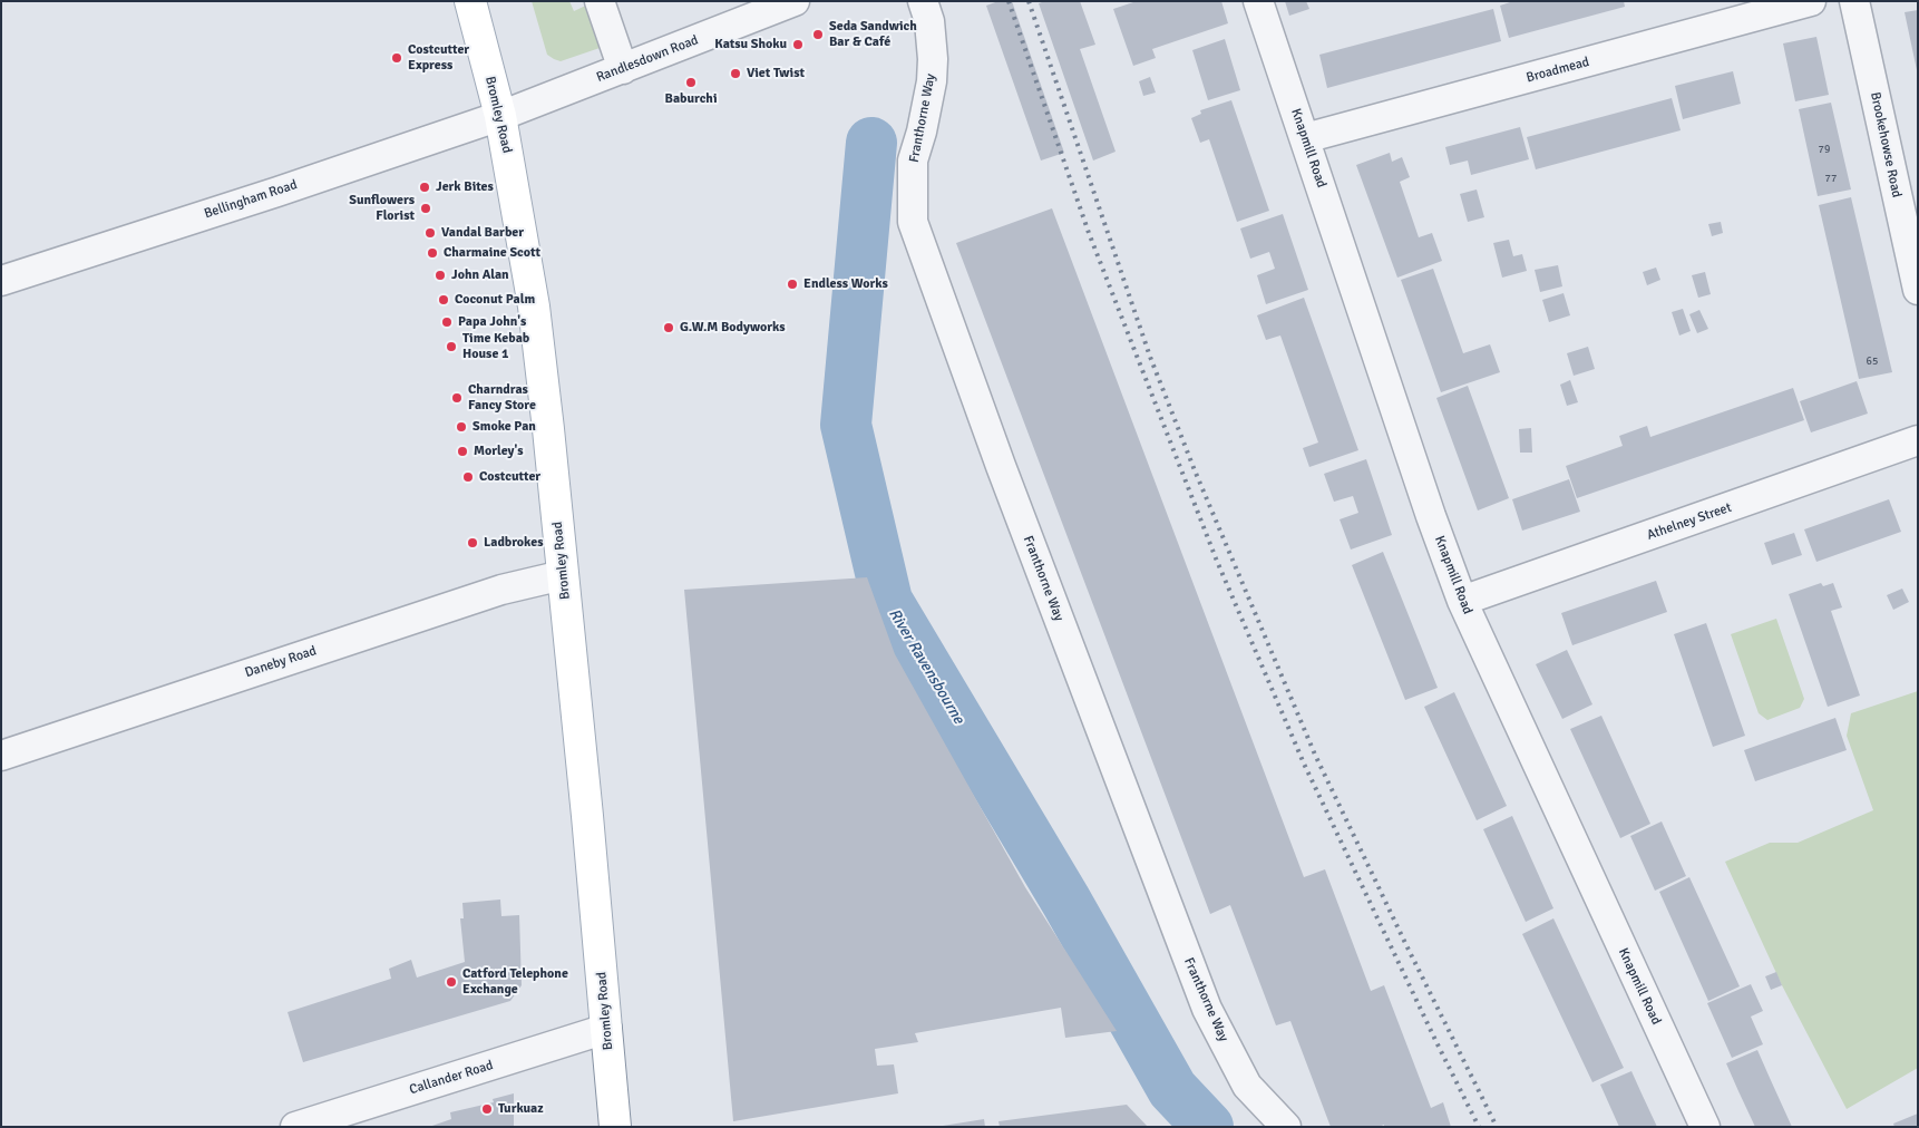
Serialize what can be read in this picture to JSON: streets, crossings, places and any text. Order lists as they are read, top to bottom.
{
  "streets": {
    "main road": ["Bromley Road"],
    "street": [
      "Randlesdown Road",
      "Broadmead",
      "Franthorne Way",
      "Brookehowse Road",
      "Knapmill Road",
      "Bellingham Road",
      "Athelney Street",
      "Daneby Road",
      "Callander Road"
    ]
  },
  "crossings": [
    ["Randlesdown Road", "Bromley Road"],
    ["Randlesdown Road", "Bellingham Road"],
    ["Broadmead", "Knapmill Road"],
    ["Bromley Road", "Bellingham Road"],
    ["Bromley Road", "Daneby Road"],
    ["Bromley Road", "Callander Road"],
    ["Knapmill Road", "Athelney Street"]
  ],
  "water": ["River Ravensbourne"],
  "places": [
    "Seda Sandwich Bar & Café",
    "Katsu Shoku",
    "Costcutter Express",
    "Viet Twist",
    "Baburchi",
    "Jerk Bites",
    "Sunflowers Florist",
    "Vandal Barber",
    "Charmaine Scott",
    "John Alan",
    "Endless Works",
    "Coconut Palm",
    "Papa John's",
    "G.W.M Bodyworks",
    "Time Kebab House 1",
    "Charndras Fancy Store",
    "Smoke Pan",
    "Morley's",
    "Costcutter",
    "Ladbrokes",
    "Catford Telephone Exchange",
    "Turkuaz"
  ],
  "house_numbers": ["79", "77", "65"]
}
